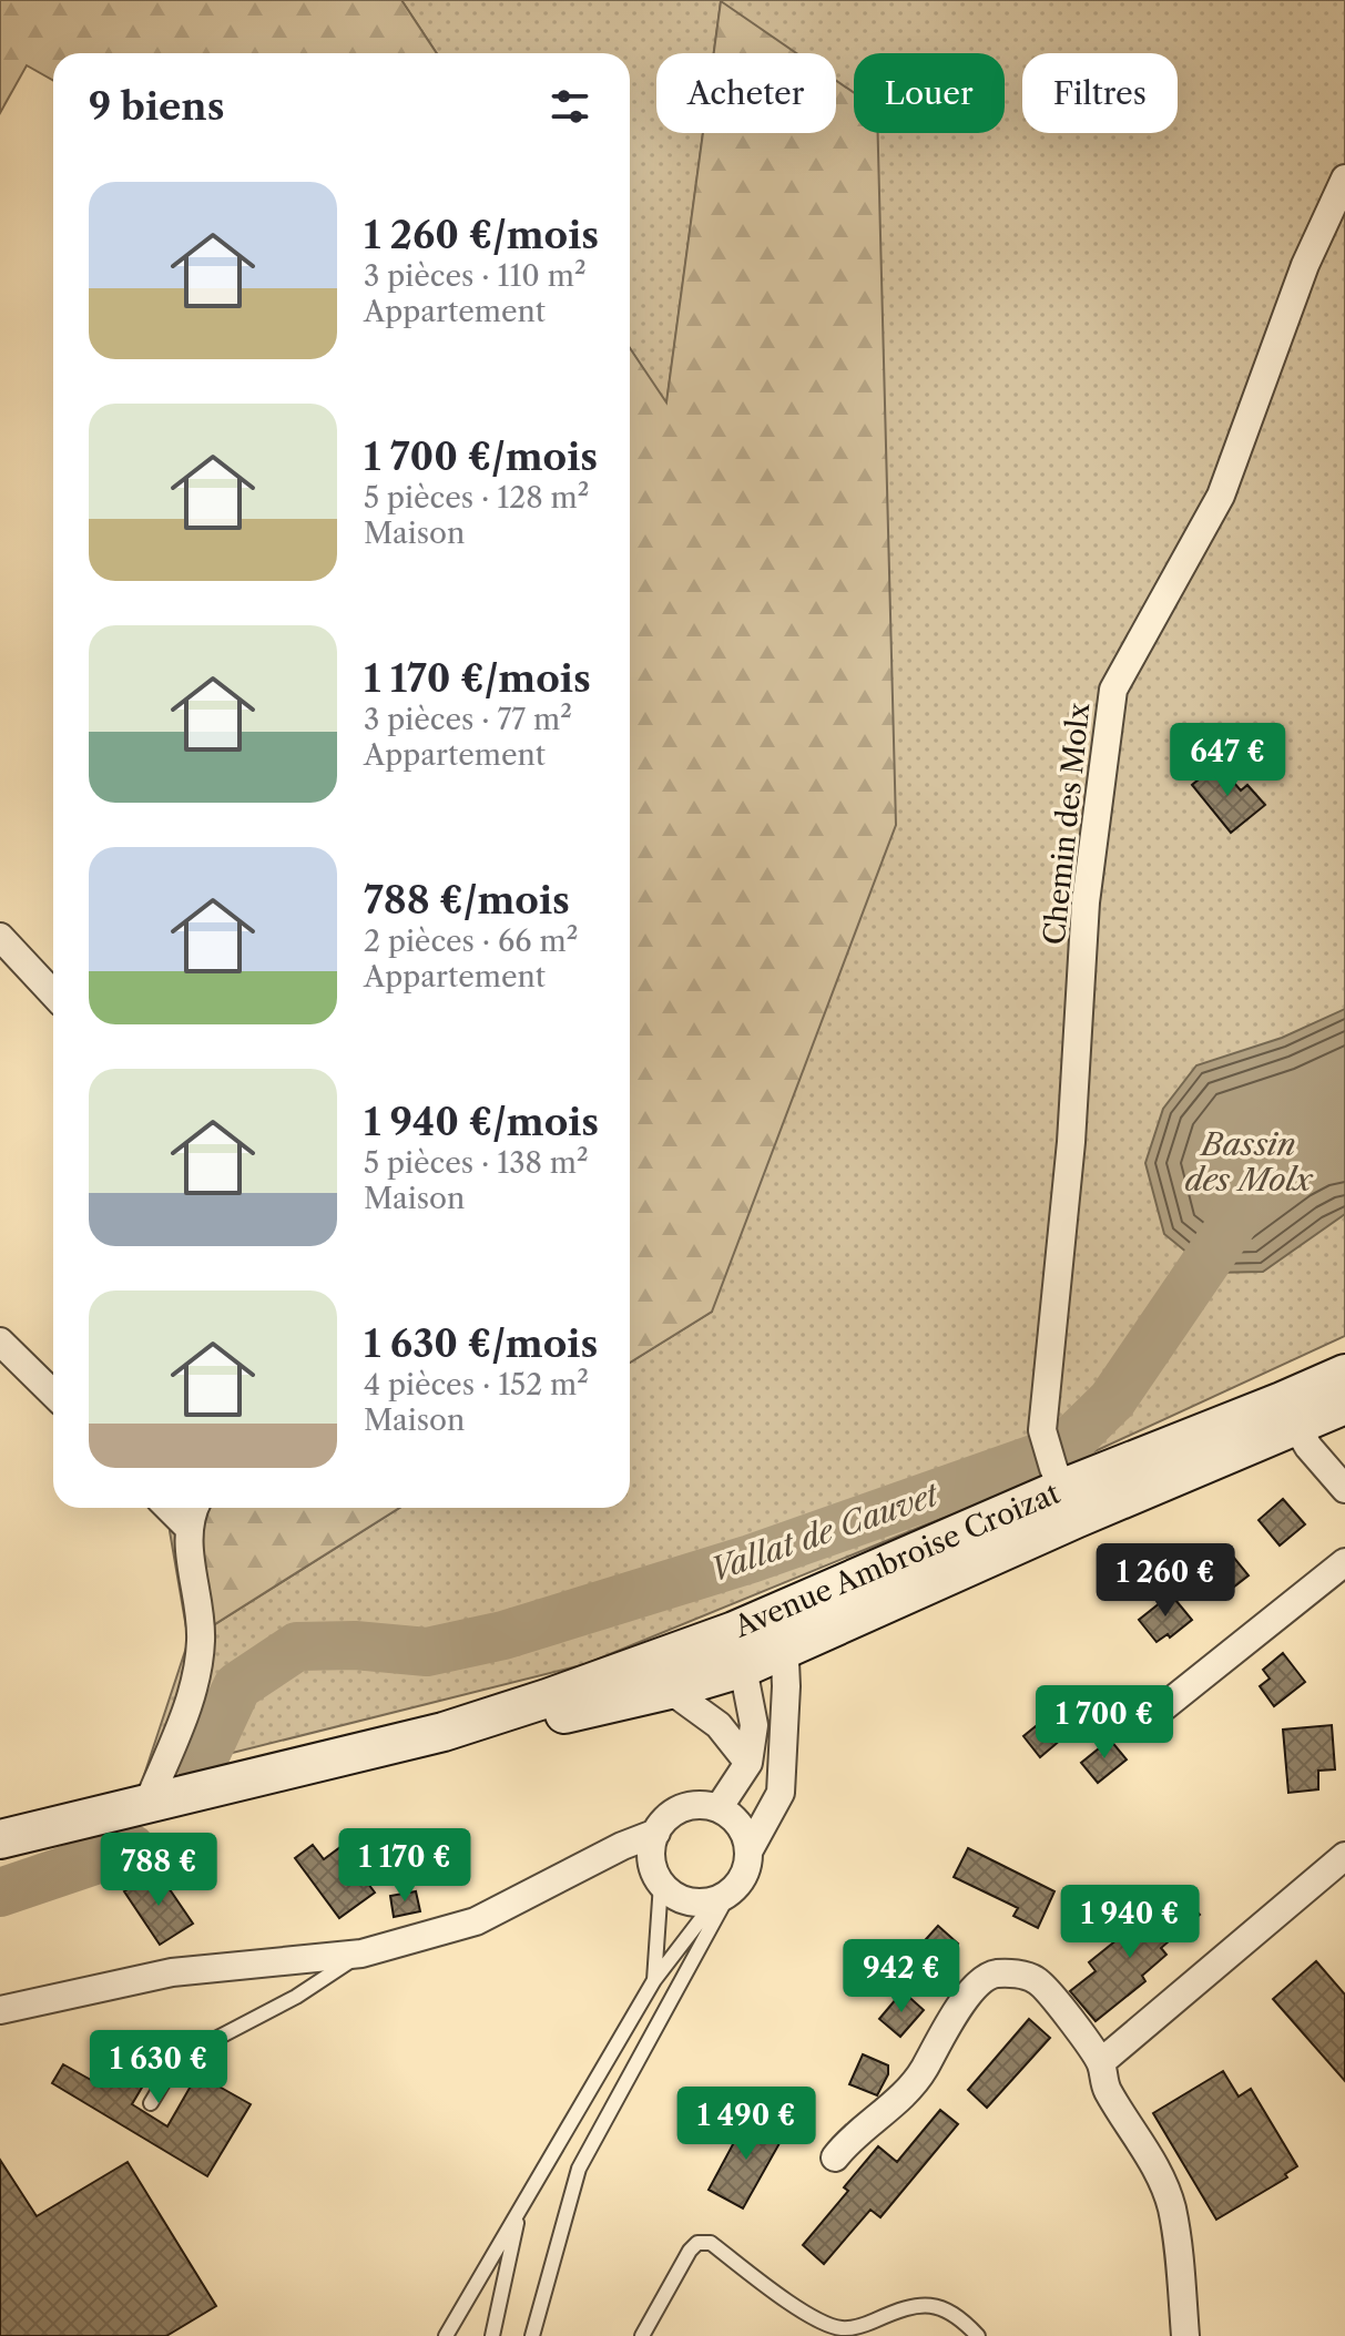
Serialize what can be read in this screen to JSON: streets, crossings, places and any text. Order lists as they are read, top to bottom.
{
  "streets": {
    "main road": ["Avenue Ambroise Croizat"],
    "street": ["Chemin des Molx"]
  },
  "crossings": [
    ["Chemin des Molx", "Avenue Ambroise Croizat"]
  ],
  "water": ["Bassin des Molx", "Vallat de Cauvet"],
  "page": {
    "chip": ["Acheter", "Louer", "Filtres"],
    "heading": "9 biens",
    "list": [
      {
        "name": "1 260 €/mois",
        "note": "3 pièces · 110 m² · Appartement"
      },
      {
        "name": "1 700 €/mois",
        "note": "5 pièces · 128 m² · Maison"
      },
      {
        "name": "1 170 €/mois",
        "note": "3 pièces · 77 m² · Appartement"
      },
      {
        "name": "788 €/mois",
        "note": "2 pièces · 66 m² · Appartement"
      },
      {
        "name": "1 940 €/mois",
        "note": "5 pièces · 138 m² · Maison"
      },
      {
        "name": "1 630 €/mois",
        "note": "4 pièces · 152 m² · Maison"
      }
    ],
    "price": [
      "647 €",
      "1 260 €",
      "1 700 €",
      "1 170 €",
      "788 €",
      "1 940 €",
      "942 €",
      "1 630 €",
      "1 490 €"
    ]
  }
}
